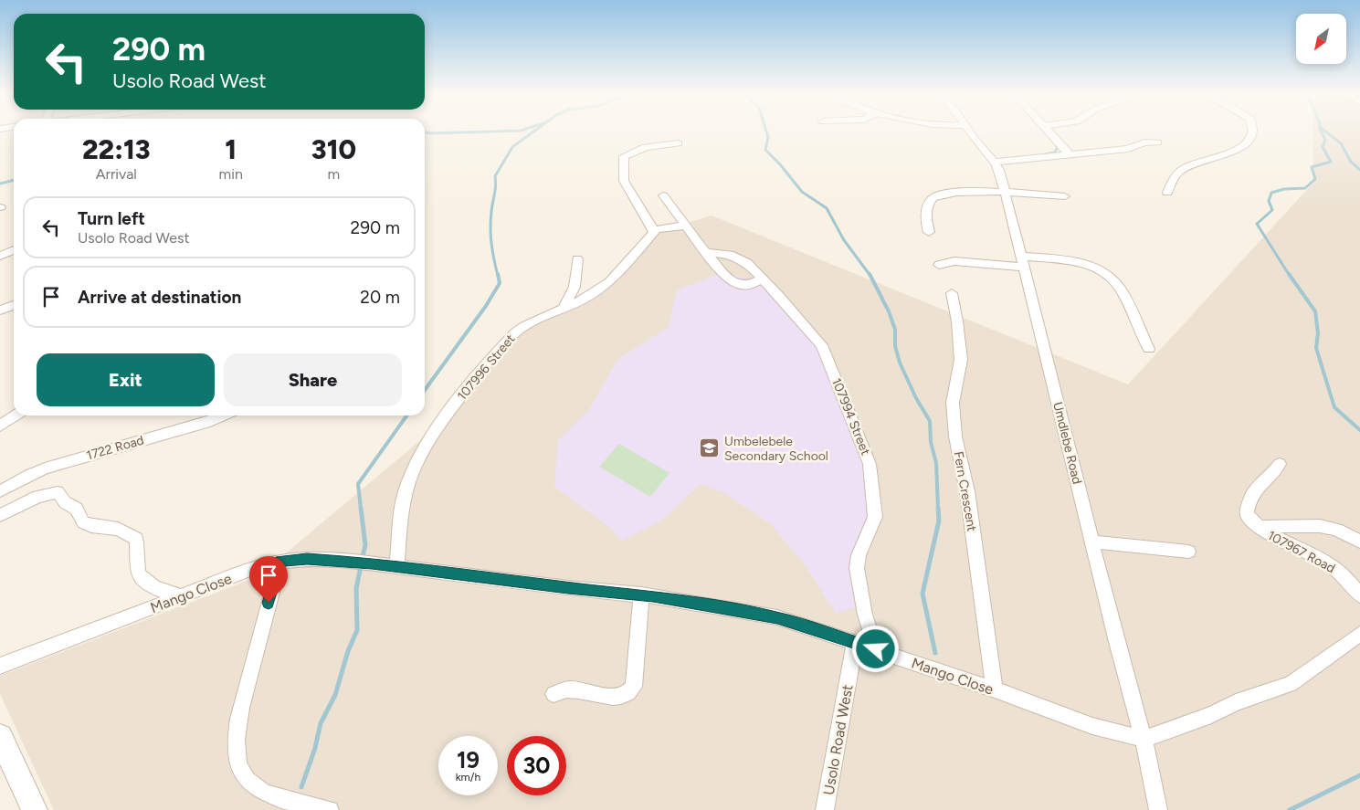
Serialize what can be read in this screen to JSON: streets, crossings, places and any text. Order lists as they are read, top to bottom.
{
  "streets": {
    "street": [
      "107996 Street",
      "107994 Street",
      "Umdlebe Road",
      "1722 Road",
      "Fern Crescent",
      "107967 Road",
      "Mango Close",
      "Usolo Road West"
    ]
  },
  "crossings": [
    ["107996 Street", "Mango Close"],
    ["107994 Street", "Mango Close"],
    ["Umdlebe Road", "Mango Close"],
    ["Fern Crescent", "Mango Close"],
    ["Mango Close", "Usolo Road West"]
  ],
  "places": {
    "school or university": ["Umbelebele Secondary School"]
  },
  "north": "bottom left",
  "page": {
    "turn": ["290 m", "Usolo Road West"],
    "eta": [
      "22:13",
      "Arrival",
      "1",
      "min",
      "310",
      "m"
    ],
    "list": [
      {
        "name": "Turn left",
        "note": "Usolo Road West",
        "value": "290 m"
      },
      {
        "name": "Arrive at destination",
        "value": "20 m"
      }
    ],
    "buttons": ["Exit", "Share"],
    "speed": "19 km/h",
    "limit": "30"
  }
}
